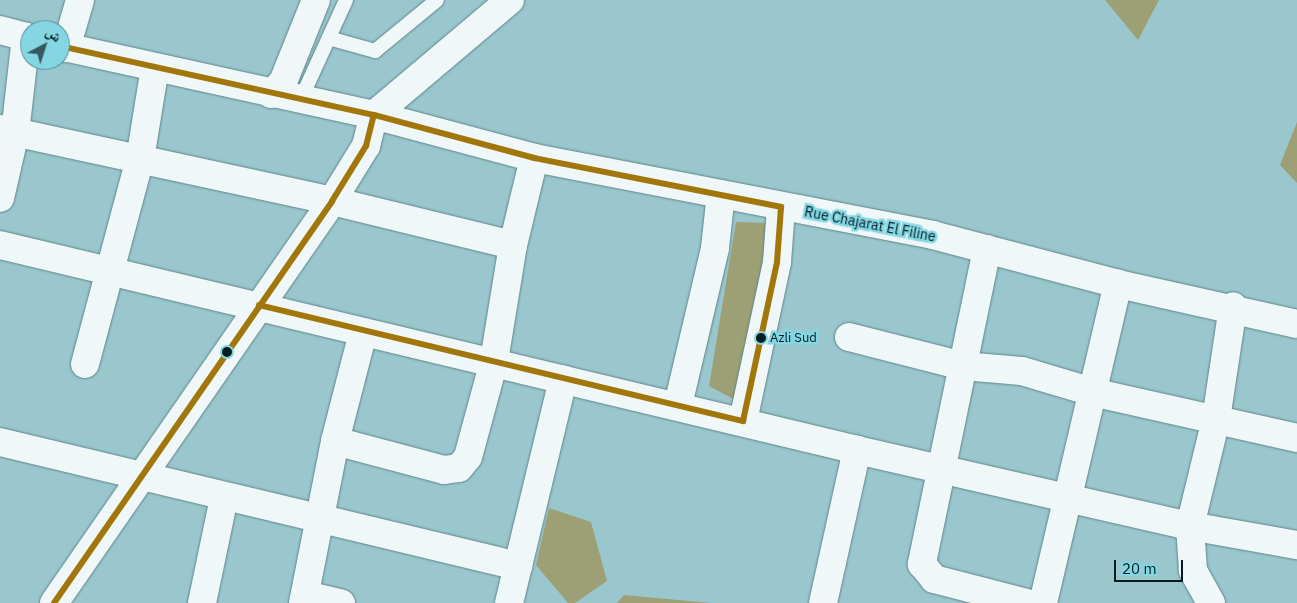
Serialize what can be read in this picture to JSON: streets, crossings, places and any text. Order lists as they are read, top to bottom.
{
  "streets": {
    "street": ["Rue Chajarat El Filine"]
  },
  "places": ["Azli Sud"],
  "scale_bar": "20 m",
  "north": "top right"
}
